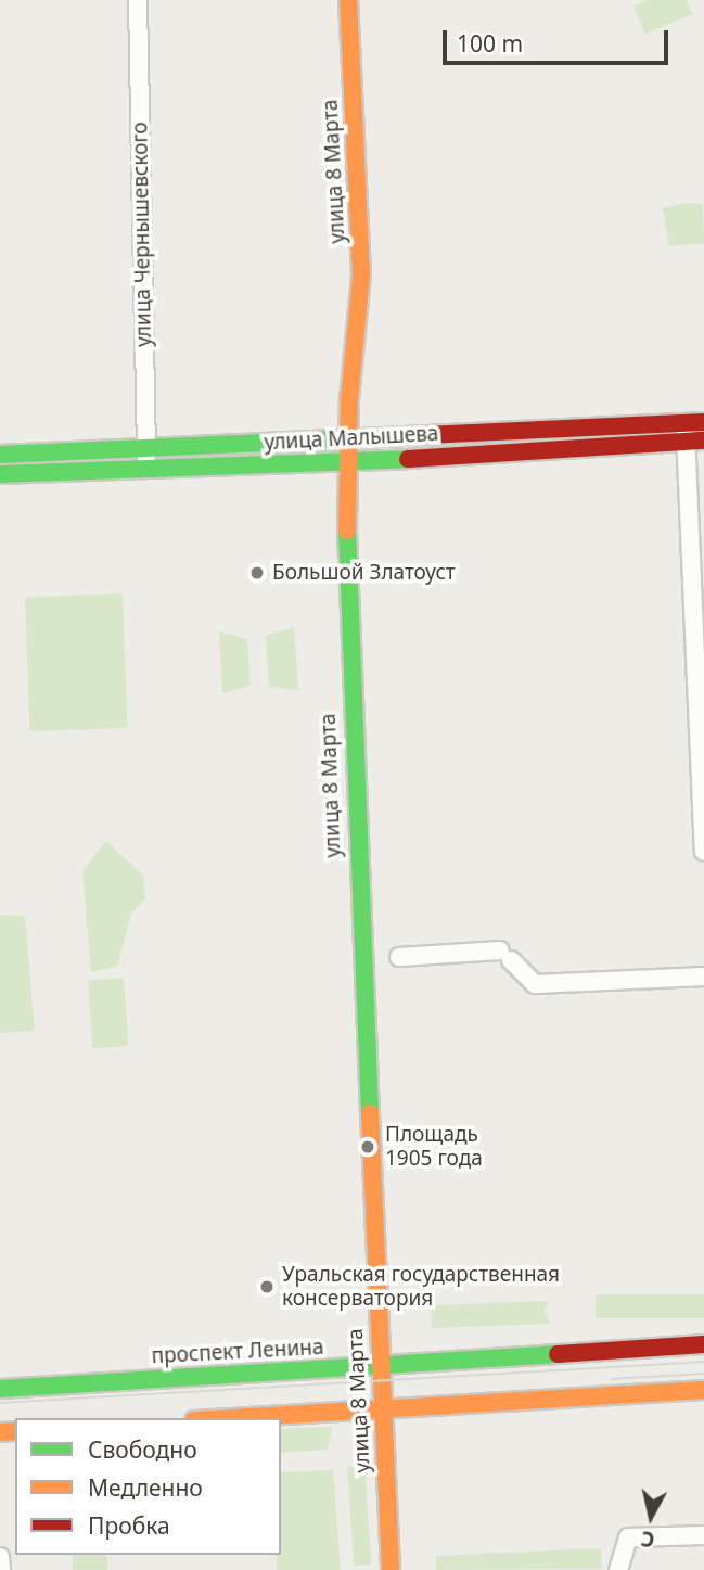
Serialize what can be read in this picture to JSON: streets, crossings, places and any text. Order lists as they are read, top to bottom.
{
  "streets": {
    "main road": ["улица 8 Марта", "улица Малышева", "проспект Ленина"],
    "street": ["улица Чернышевского"]
  },
  "crossings": [
    ["улица 8 Марта", "улица Малышева"],
    ["улица 8 Марта", "проспект Ленина"],
    ["улица Чернышевского", "улица Малышева"]
  ],
  "places": ["Большой Златоуст", "Площадь 1905 года", "Уральская государственная консерватория"],
  "legend": ["Свободно", "Медленно", "Пробка"],
  "scale_bar": "100 m",
  "north": "bottom"
}
